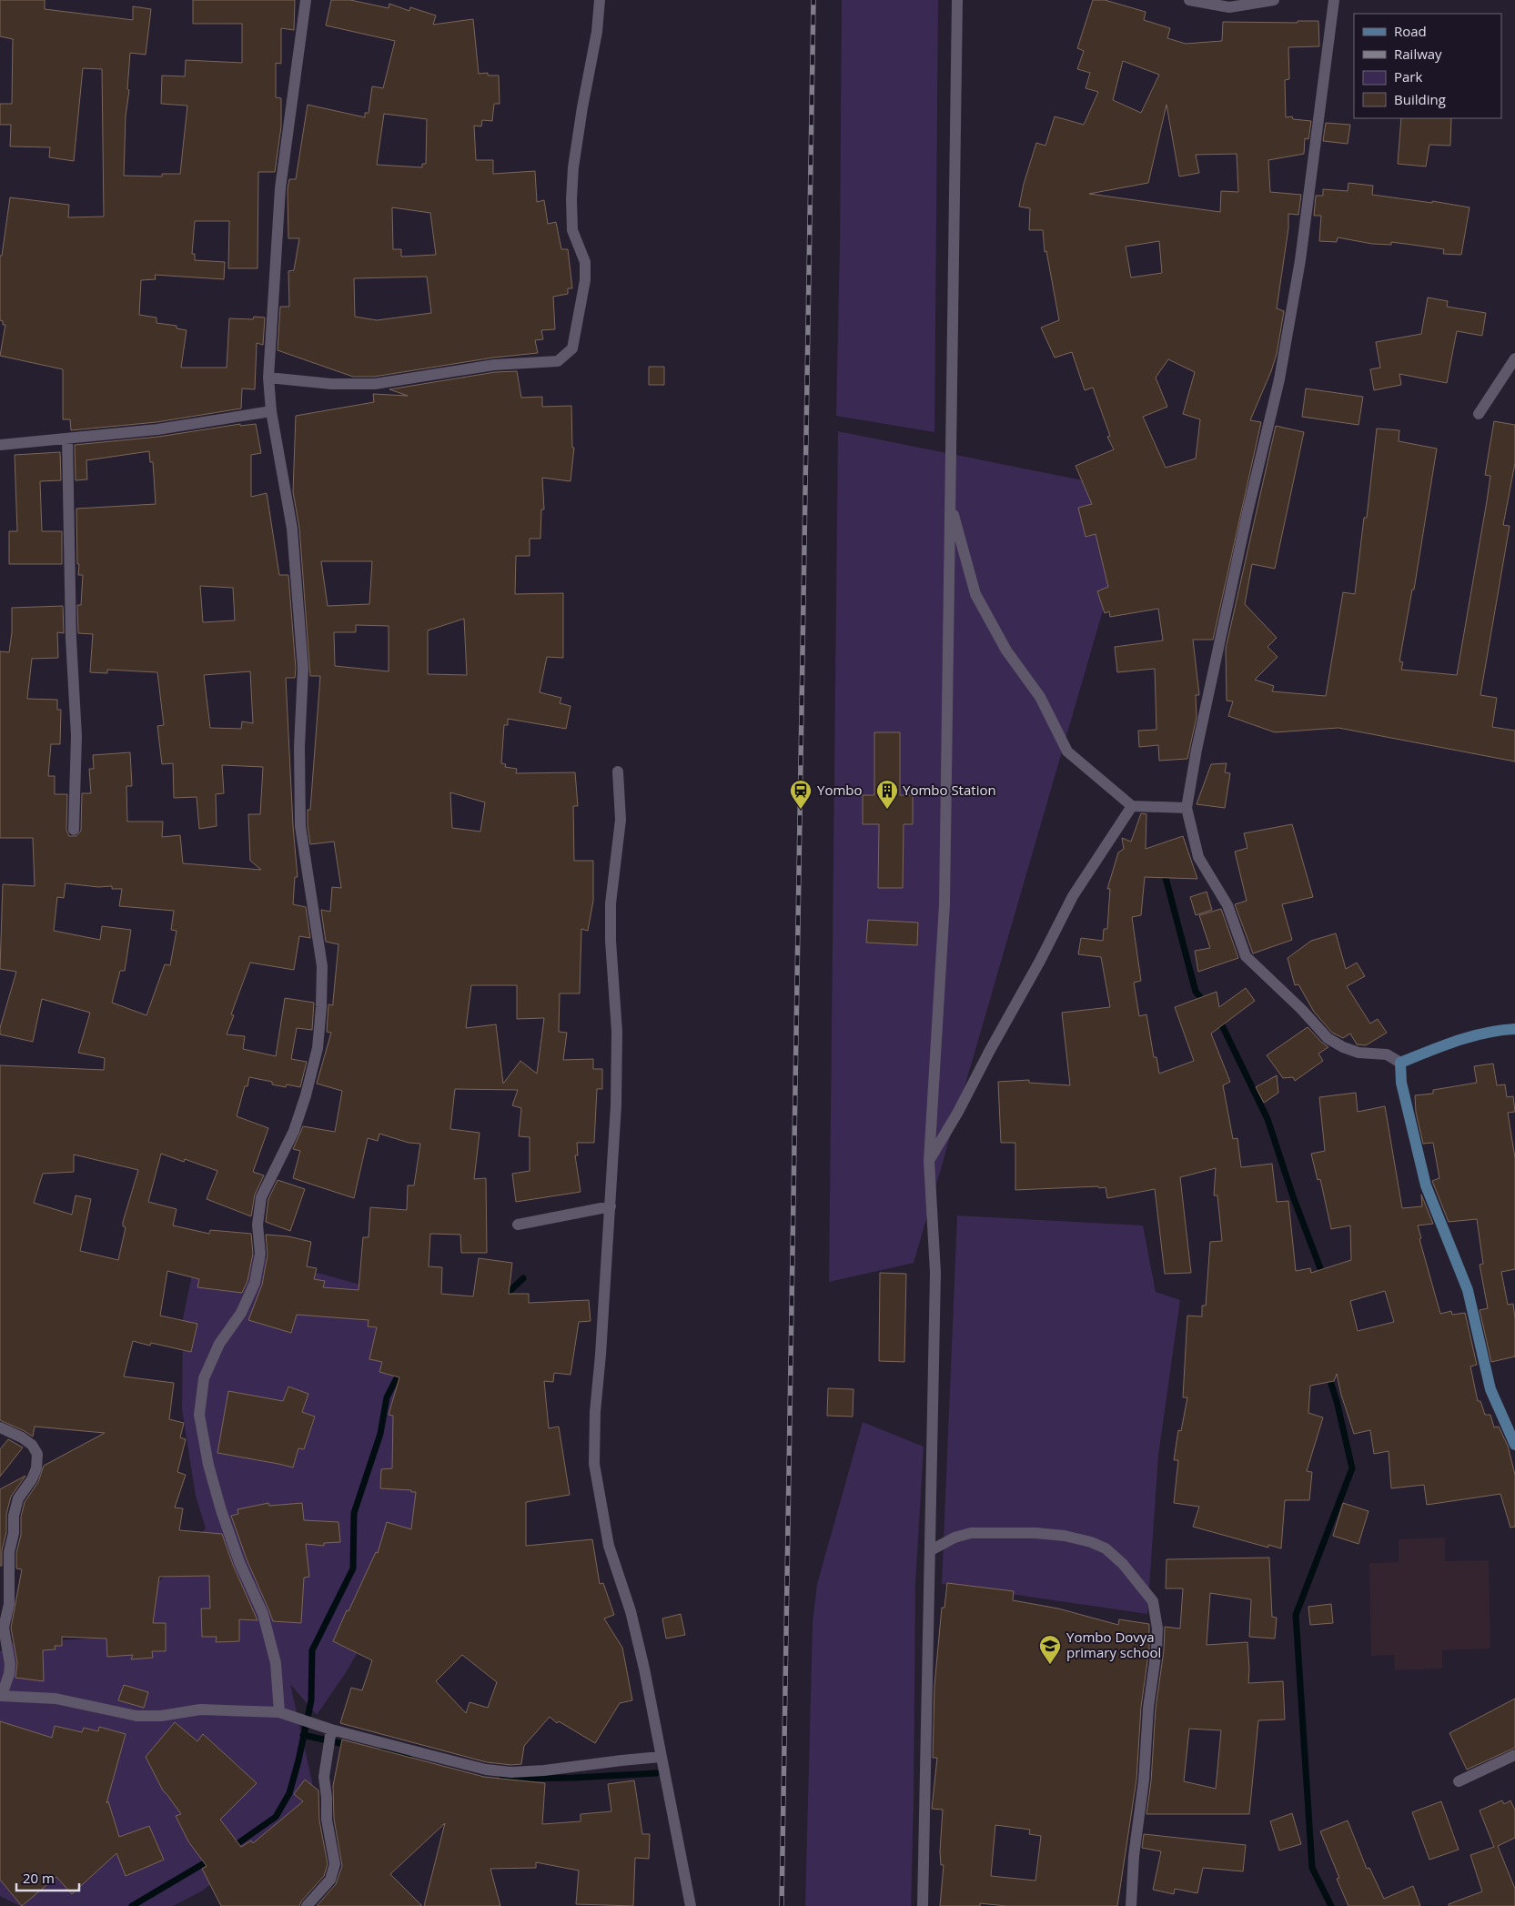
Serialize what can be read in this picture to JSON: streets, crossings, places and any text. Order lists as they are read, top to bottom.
{
  "places": {
    "station": ["Yombo"],
    "building": ["Yombo Station"],
    "school or university": ["Yombo Dovya primary school"]
  },
  "legend": [
    "Road",
    "Railway",
    "Park",
    "Building"
  ],
  "scale_bar": "20 m"
}
